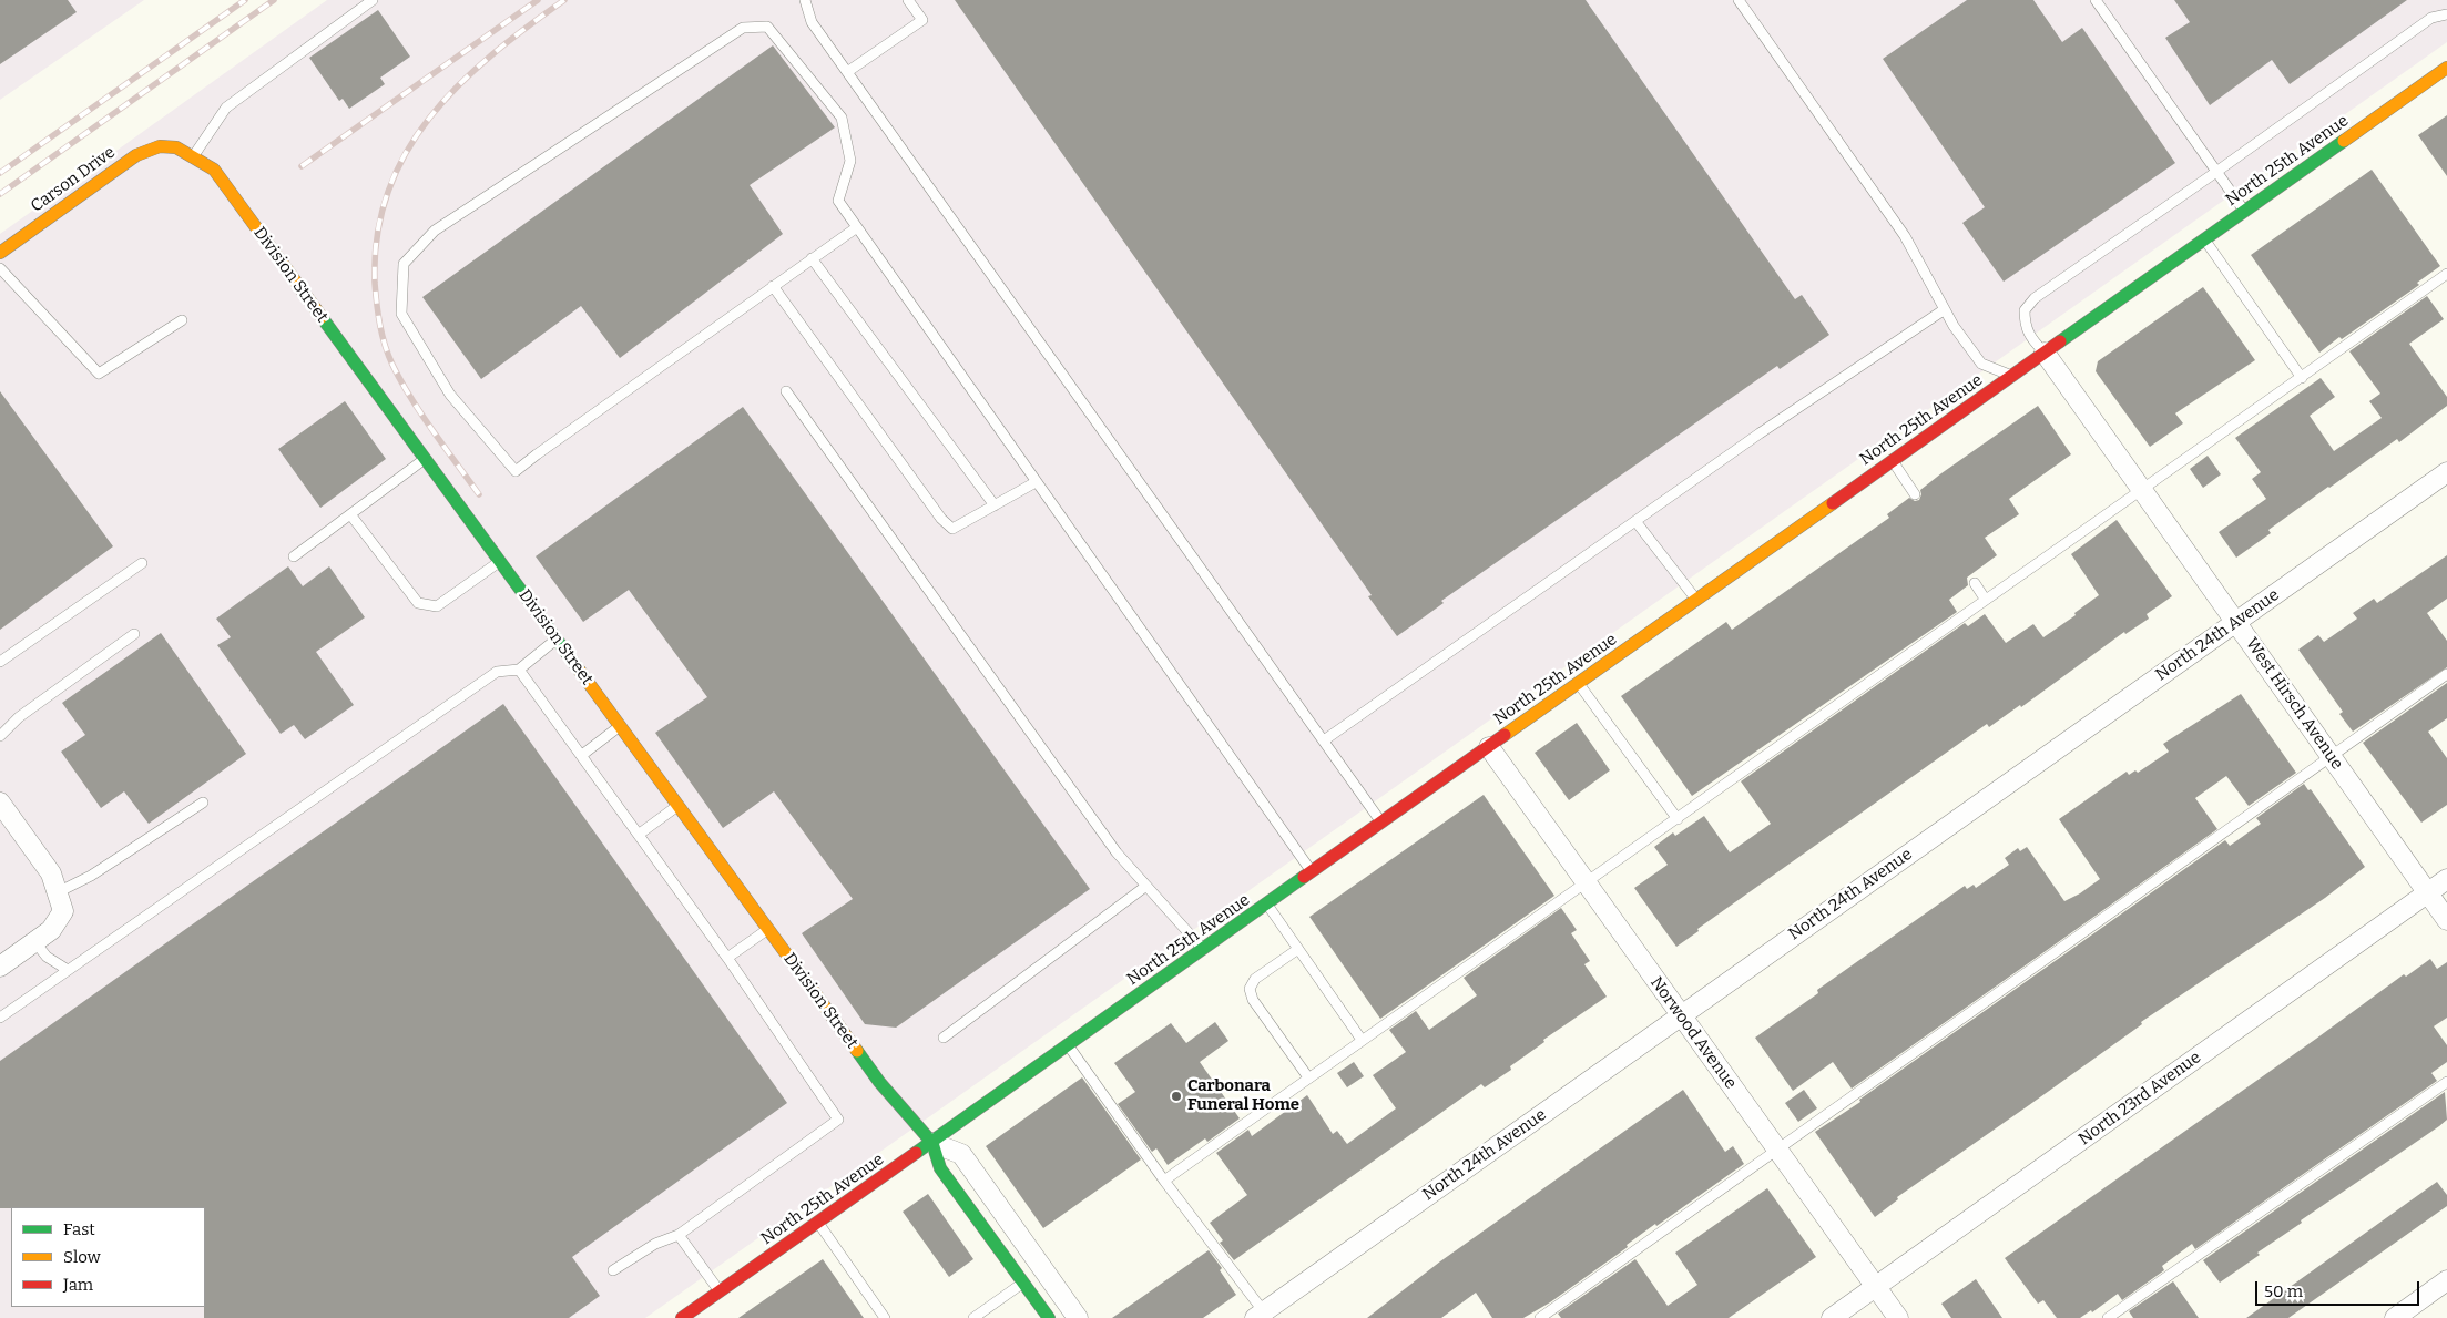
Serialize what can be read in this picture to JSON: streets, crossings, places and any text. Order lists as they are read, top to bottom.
{
  "streets": {
    "main road": ["North 25th Avenue", "Carson Drive", "Division Street"],
    "street": [
      "North 24th Avenue",
      "West Hirsch Avenue",
      "Norwood Avenue",
      "North 23rd Avenue"
    ]
  },
  "crossings": [
    ["North 25th Avenue", "Division Street"],
    ["North 25th Avenue", "West Hirsch Avenue"],
    ["North 25th Avenue", "Norwood Avenue"],
    ["Carson Drive", "Division Street"],
    ["North 24th Avenue", "West Hirsch Avenue"],
    ["North 24th Avenue", "Norwood Avenue"],
    ["West Hirsch Avenue", "North 23rd Avenue"],
    ["Norwood Avenue", "North 23rd Avenue"]
  ],
  "places": ["Carbonara Funeral Home"],
  "legend": ["Fast", "Slow", "Jam"],
  "scale_bar": "50 m"
}
